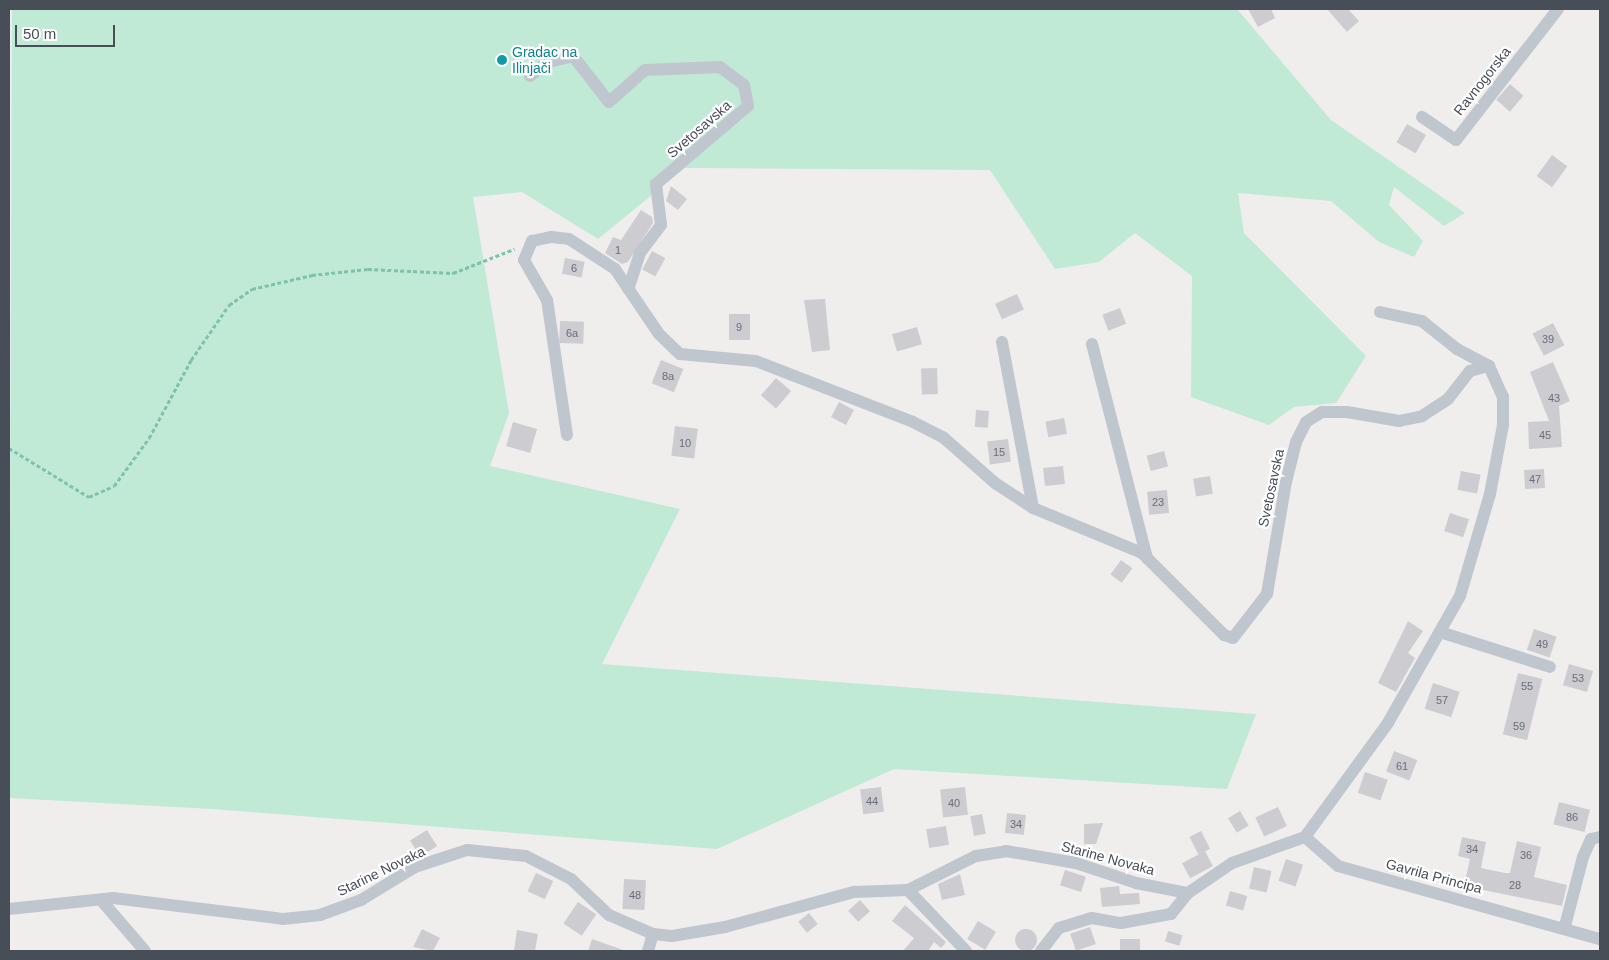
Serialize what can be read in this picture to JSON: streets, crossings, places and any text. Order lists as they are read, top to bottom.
{
  "streets": {
    "street": [
      "Ravnogorska",
      "Svetosavska",
      "Starine Novaka",
      "Gavrila Principa"
    ]
  },
  "places": ["Gradac na Ilinjači"],
  "house_numbers": [
    "1",
    "6",
    "9",
    "6a",
    "39",
    "8a",
    "43",
    "45",
    "10",
    "15",
    "47",
    "23",
    "49",
    "53",
    "55",
    "57",
    "59",
    "61",
    "44",
    "40",
    "86",
    "34",
    "34",
    "36",
    "28",
    "48"
  ],
  "scale_bar": "50 m"
}
